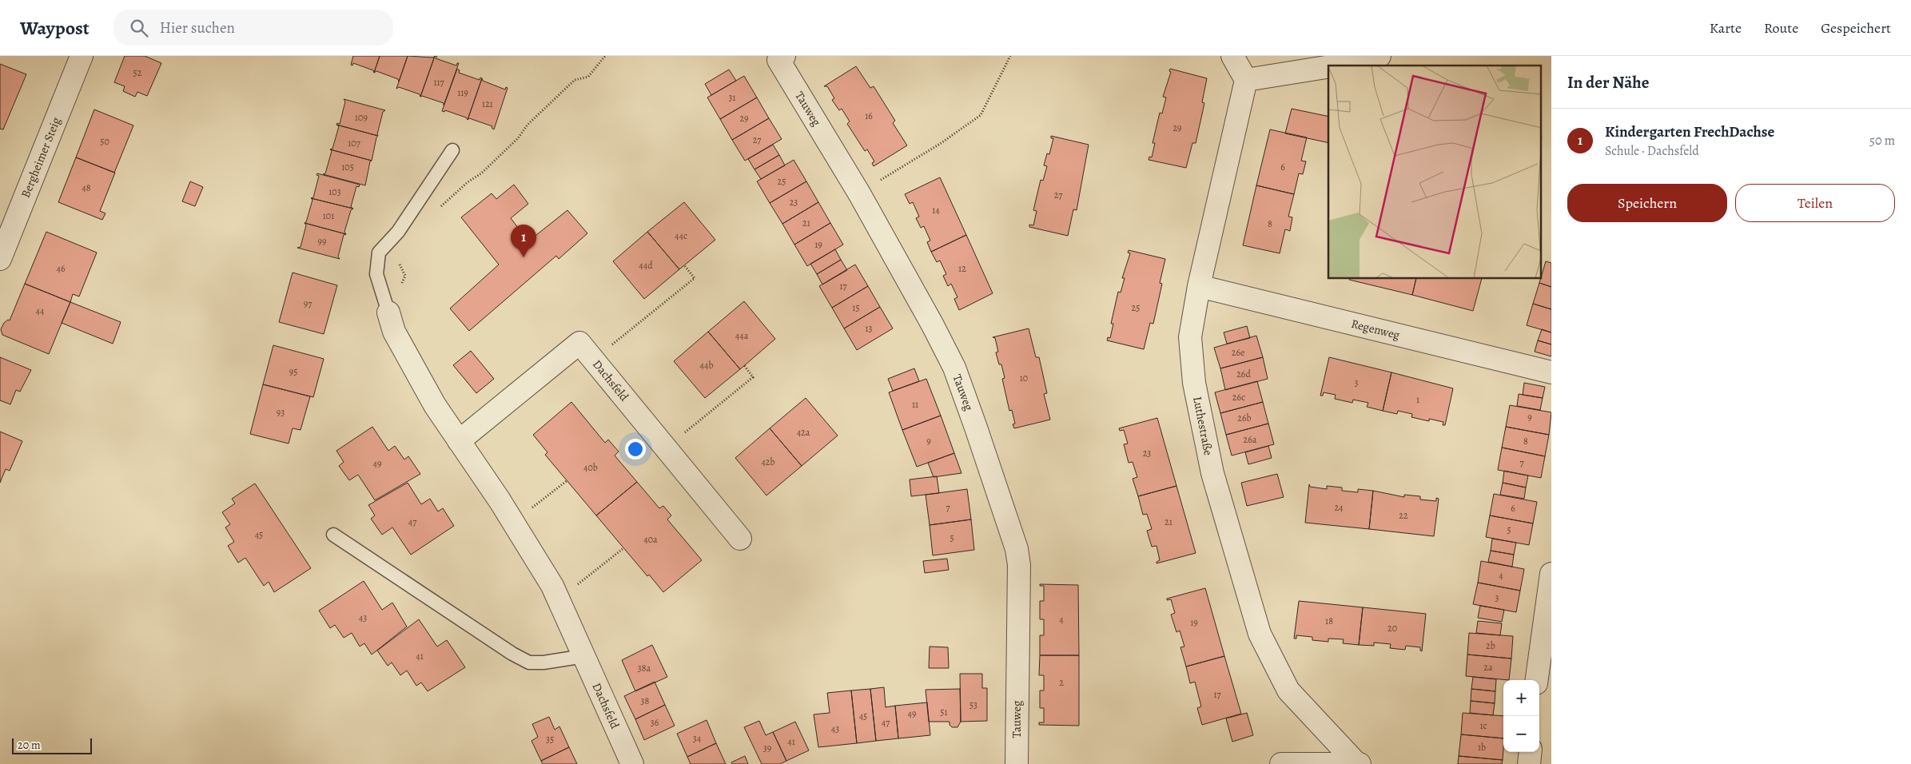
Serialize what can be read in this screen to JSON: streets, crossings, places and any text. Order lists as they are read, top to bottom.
{
  "streets": {
    "street": [
      "Tauweg",
      "Bergheimer Steig",
      "Regenweg",
      "Dachsfeld",
      "Luthestraße"
    ]
  },
  "crossings": [
    ["Regenweg", "Luthestraße"]
  ],
  "house_numbers": [
    "52",
    "117",
    "119",
    "31",
    "121",
    "16",
    "109",
    "29",
    "29",
    "27",
    "50",
    "107",
    "105",
    "6",
    "25",
    "48",
    "103",
    "27",
    "23",
    "14",
    "101",
    "21",
    "8",
    "44c",
    "99",
    "19",
    "44d",
    "46",
    "12",
    "17",
    "97",
    "15",
    "25",
    "44",
    "13",
    "44a",
    "26e",
    "44b",
    "95",
    "26d",
    "10",
    "3",
    "26c",
    "1",
    "11",
    "93",
    "9",
    "26b",
    "42a",
    "26a",
    "9",
    "8",
    "23",
    "42b",
    "7",
    "49",
    "40b",
    "7",
    "24",
    "6",
    "22",
    "47",
    "21",
    "5",
    "45",
    "5",
    "40a",
    "4",
    "3",
    "43",
    "4",
    "18",
    "19",
    "20",
    "2b",
    "41",
    "2a",
    "38a",
    "2",
    "17",
    "38",
    "53",
    "51",
    "49",
    "45",
    "36",
    "47",
    "1c",
    "43",
    "34",
    "35",
    "41",
    "1b",
    "39"
  ],
  "scale_bar": "20 m",
  "page": {
    "header": "Waypost",
    "search": "Hier suchen",
    "nav": ["Karte", "Route", "Gespeichert"],
    "heading": "In der Nähe",
    "list": [
      {
        "mark": "1",
        "name": "Kindergarten FrechDachse",
        "note": "Schule · Dachsfeld",
        "value": "50 m"
      }
    ],
    "buttons": ["Speichern", "Teilen"],
    "pins": "1",
    "map_buttons": ["+", "−"],
    "scale": "20 m"
  }
}
